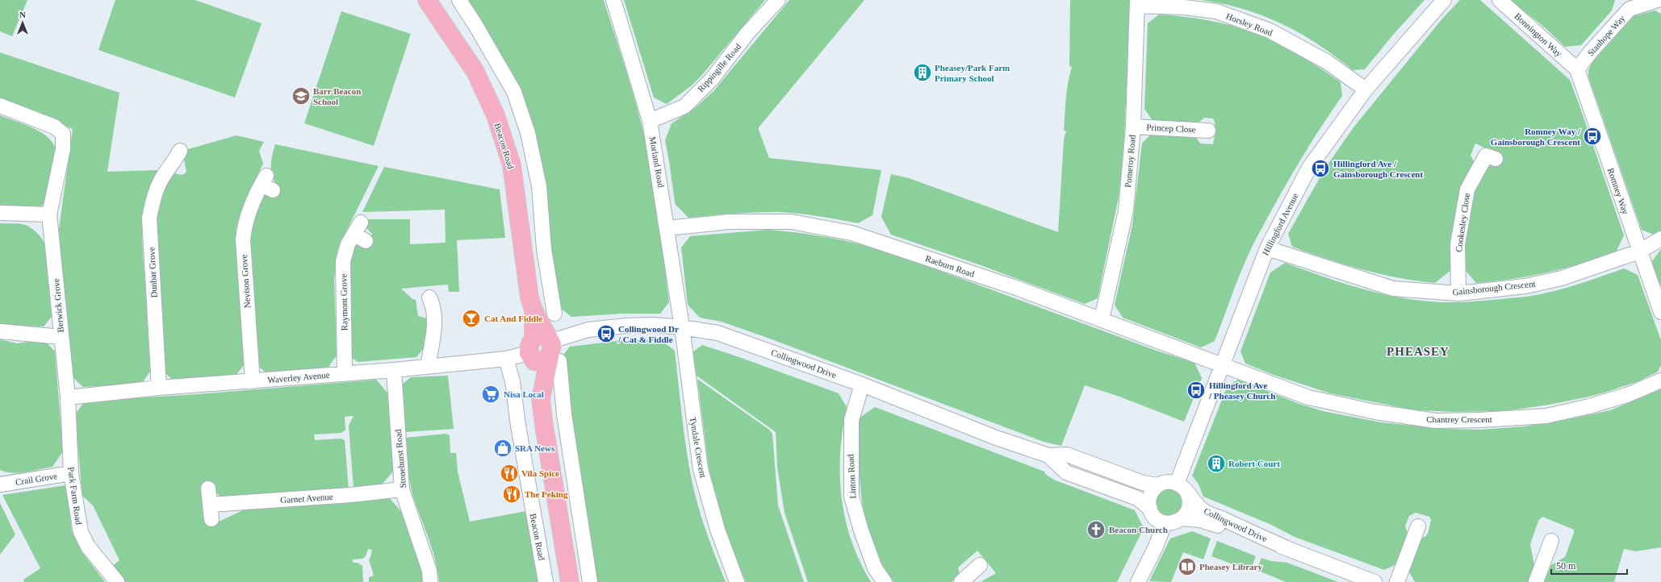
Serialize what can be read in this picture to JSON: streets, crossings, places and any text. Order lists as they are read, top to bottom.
{
  "streets": {
    "main road": ["Beacon Road"],
    "street": [
      "Horsley Road",
      "Bonnington Way",
      "Stanhope Way",
      "Rippingille Road",
      "Princep Close",
      "Pomeroy Road",
      "Morland Road",
      "Romney Way",
      "Cookesley Close",
      "Hillingford Avenue",
      "Raeburn Road",
      "Dunbar Grove",
      "Nevison Grove",
      "Gainsborough Crescent",
      "Raymont Grove",
      "Berwick Grove",
      "Collingwood Drive",
      "Waverley Avenue",
      "Chantrey Crescent",
      "Tyndale Crescent",
      "Stonehurst Road",
      "Linton Road",
      "Crail Grove",
      "Park Farm Road",
      "Garnet Avenue"
    ]
  },
  "crossings": [
    ["Horsley Road", "Pomeroy Road"],
    ["Horsley Road", "Hillingford Avenue"],
    ["Bonnington Way", "Stanhope Way"],
    ["Bonnington Way", "Romney Way"],
    ["Stanhope Way", "Romney Way"],
    ["Rippingille Road", "Morland Road"],
    ["Princep Close", "Pomeroy Road"],
    ["Beacon Road", "Collingwood Drive"],
    ["Beacon Road", "Waverley Avenue"],
    ["Pomeroy Road", "Raeburn Road"],
    ["Morland Road", "Raeburn Road"],
    ["Morland Road", "Collingwood Drive"],
    ["Morland Road", "Tyndale Crescent"],
    ["Romney Way", "Gainsborough Crescent"],
    ["Cookesley Close", "Gainsborough Crescent"],
    ["Hillingford Avenue", "Raeburn Road"],
    ["Hillingford Avenue", "Gainsborough Crescent"],
    ["Hillingford Avenue", "Collingwood Drive"],
    ["Hillingford Avenue", "Chantrey Crescent"],
    ["Raeburn Road", "Chantrey Crescent"],
    ["Dunbar Grove", "Waverley Avenue"],
    ["Nevison Grove", "Waverley Avenue"],
    ["Raymont Grove", "Waverley Avenue"],
    ["Berwick Grove", "Waverley Avenue"],
    ["Berwick Grove", "Park Farm Road"],
    ["Collingwood Drive", "Waverley Avenue"],
    ["Collingwood Drive", "Tyndale Crescent"],
    ["Collingwood Drive", "Linton Road"],
    ["Waverley Avenue", "Stonehurst Road"],
    ["Waverley Avenue", "Park Farm Road"],
    ["Stonehurst Road", "Garnet Avenue"],
    ["Crail Grove", "Park Farm Road"]
  ],
  "districts": ["PHEASEY"],
  "places": {
    "building": ["Pheasey/Park Farm Primary School", "Robert Court"],
    "school or university": ["Barr Beacon School"],
    "bus stop": [
      "Romney Way / Gainsborough Crescent",
      "Hillingford Ave / Gainsborough Crescent",
      "Collingwood Dr / Cat & Fiddle",
      "Hillingford Ave / Pheasey Church"
    ],
    "bar": ["Cat And Fiddle"],
    "supermarket": ["Nisa Local"],
    "shop": ["SRA News"],
    "restaurant": ["Vila Spice", "The Peking"],
    "church": ["Beacon Church"],
    "library": ["Pheasey Library"]
  },
  "scale_bar": "50 m",
  "north": "top"
}
